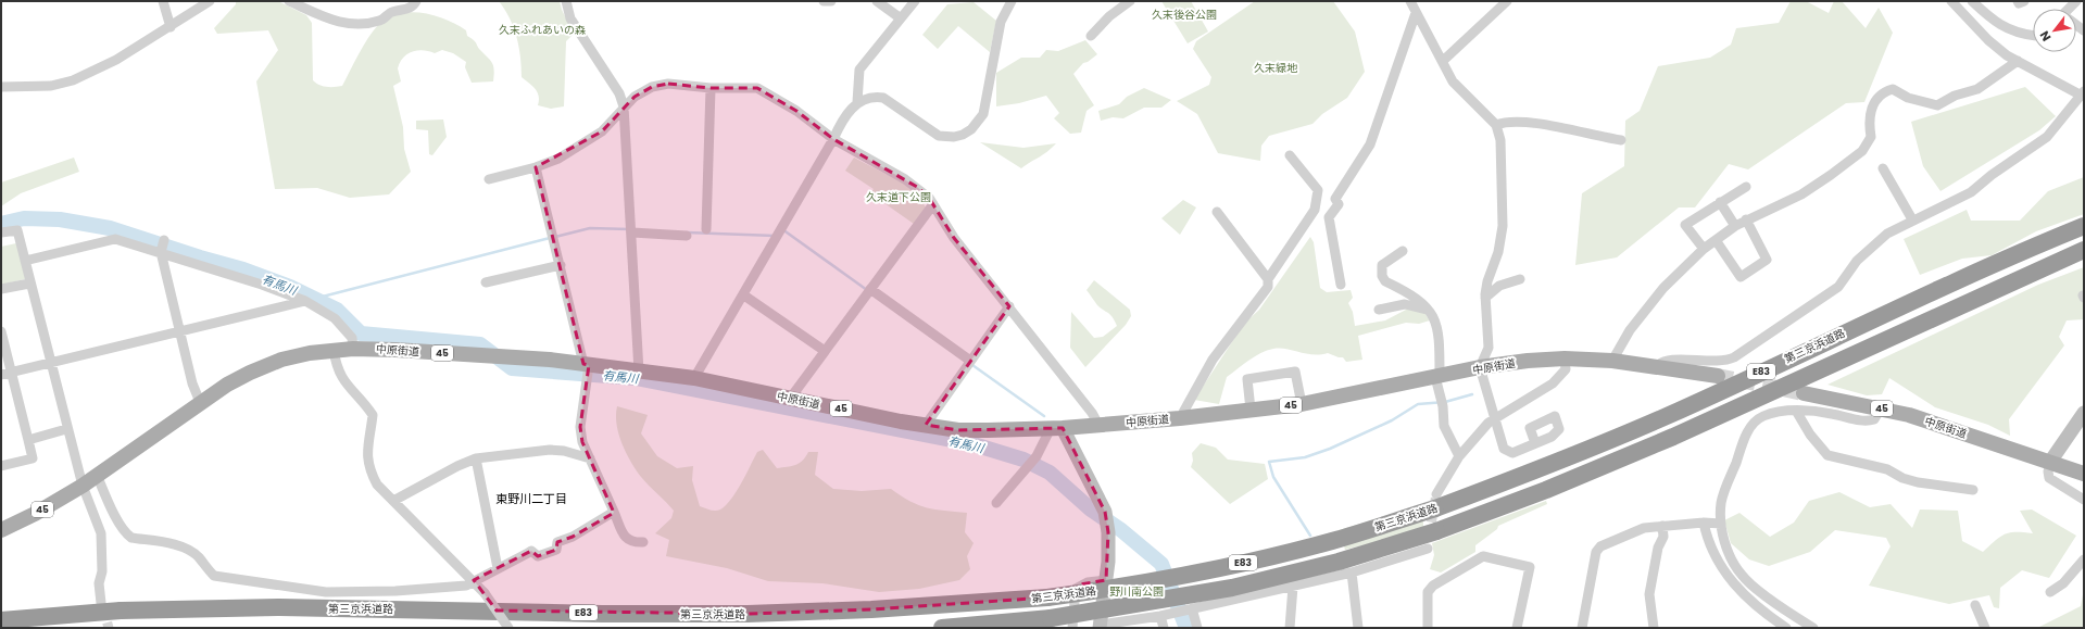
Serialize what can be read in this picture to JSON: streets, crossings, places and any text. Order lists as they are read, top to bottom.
{
  "streets": {
    "highway": ["第三京浜道路", "E83"],
    "main road": ["中原街道", "45"]
  },
  "districts": ["東野川二丁目"],
  "water": ["有馬川"],
  "parks": [
    "久末後谷公園",
    "久末ふれあいの森",
    "久末緑地",
    "久末道下公園",
    "野川南公園"
  ],
  "north": "bottom left"
}
